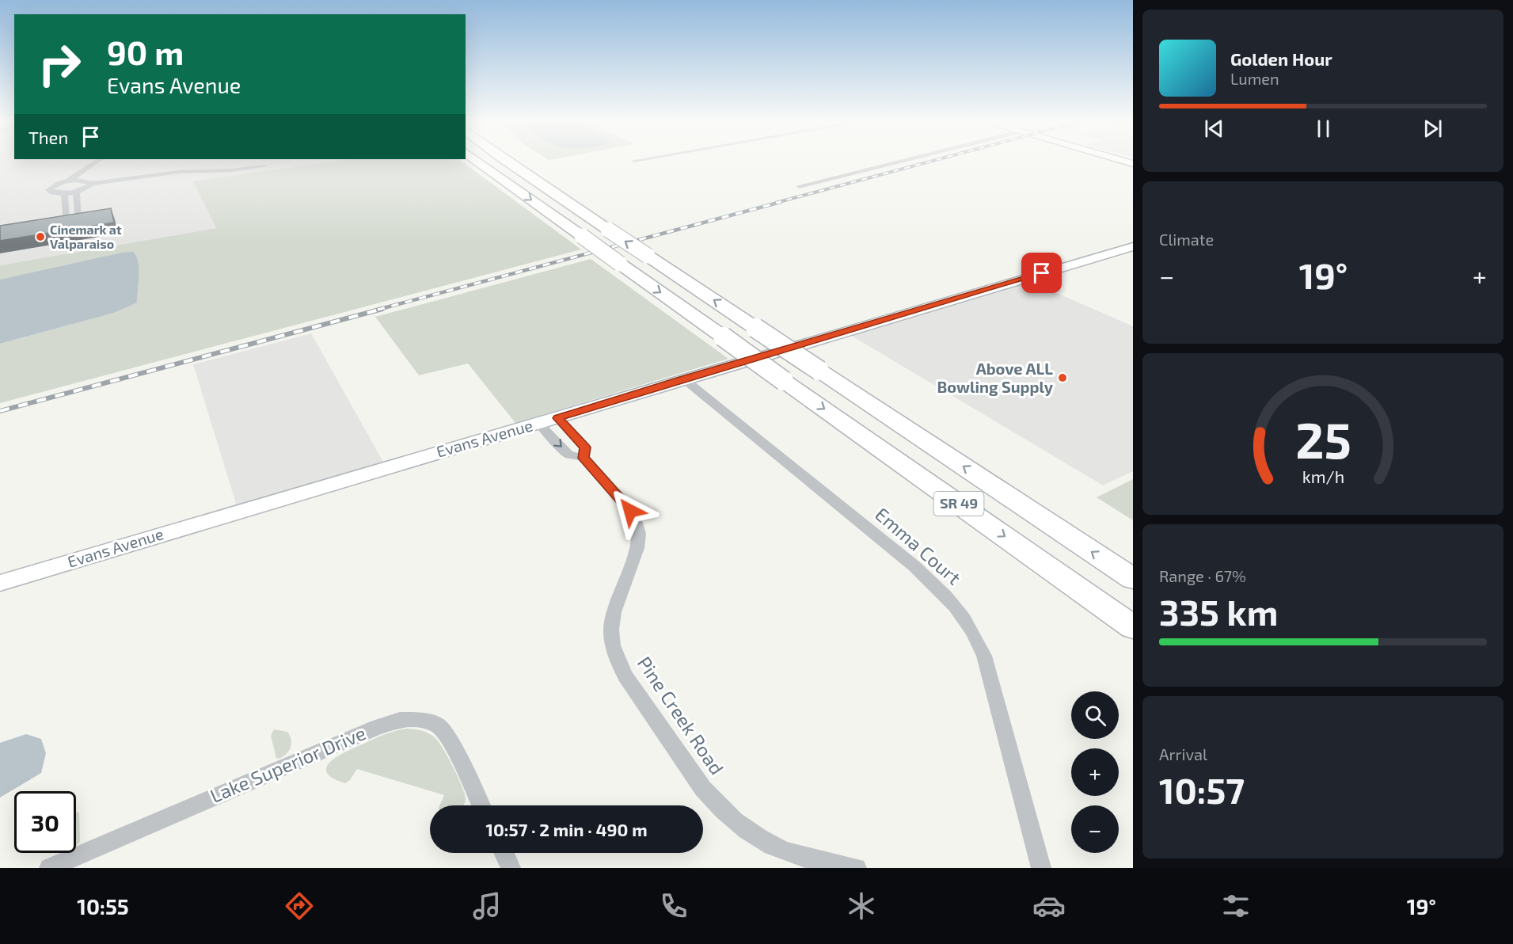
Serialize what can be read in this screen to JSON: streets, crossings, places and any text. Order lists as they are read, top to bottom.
{
  "streets": {
    "highway": ["SR 49"],
    "street": [
      "Evans Avenue",
      "Emma Court",
      "Pine Creek Road",
      "Lake Superior Drive"
    ]
  },
  "crossings": [
    ["Evans Avenue", "Emma Court"],
    ["Evans Avenue", "Pine Creek Road"]
  ],
  "places": ["Cinemark at Valparaiso", "Above ALL Bowling Supply"],
  "page": {
    "turn": ["90 m", "Evans Avenue"],
    "song": ["Golden Hour", "Lumen"],
    "then": "Then",
    "tile": [
      "Climate",
      ["Range · 67%", "335 km"],
      ["Arrival", "10:57"]
    ],
    "heat": ["−", "19°", "+"],
    "map_buttons": ["+", "−"],
    "limit": "30",
    "trip": "10:57 · 2 min · 490 m",
    "tabs": ["10:55", "19°"],
    "gauge": ["25", "km/h"]
  }
}
